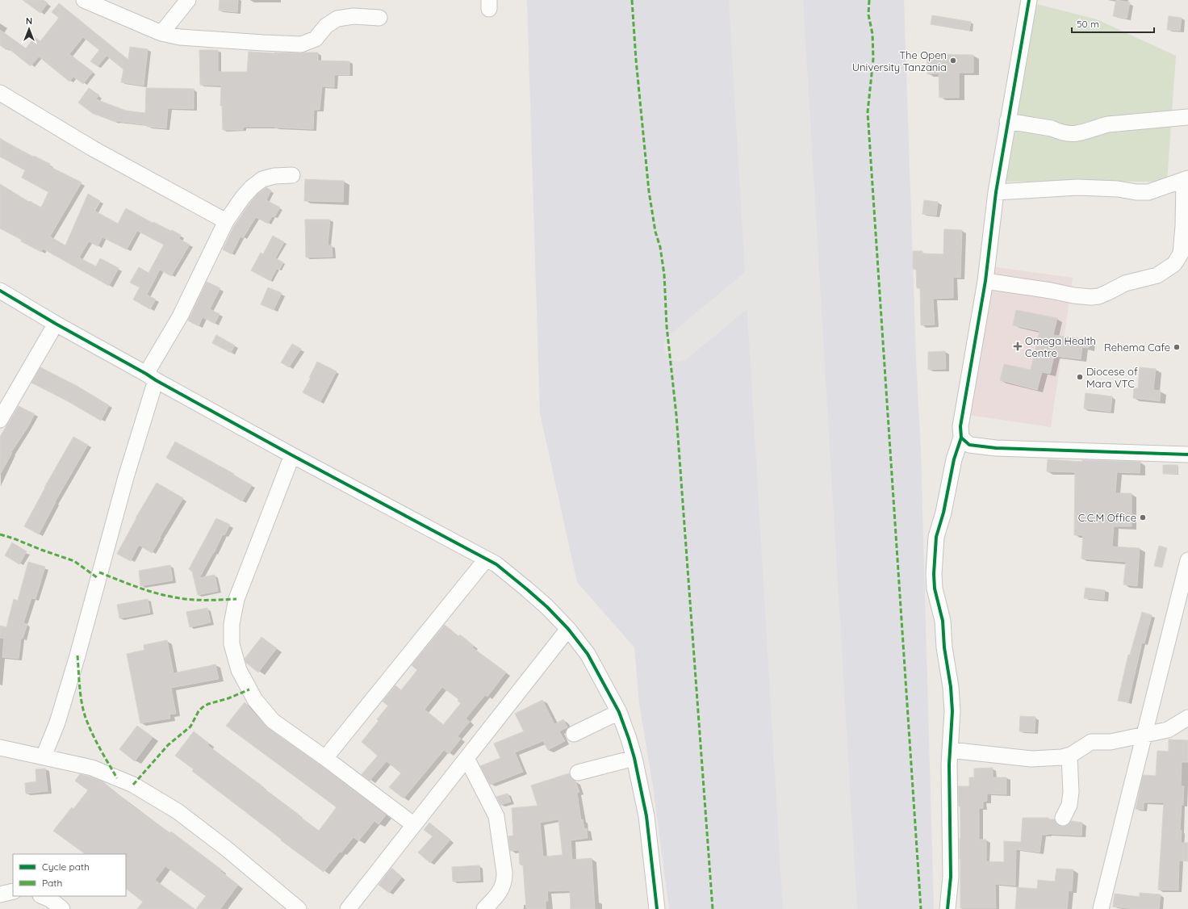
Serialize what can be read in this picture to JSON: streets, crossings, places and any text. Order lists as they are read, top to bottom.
{
  "places": {
    "other": [
      "The Open University Tanzania",
      "Rehema Cafe",
      "Diocese of Mara VTC",
      "C.C.M Office"
    ],
    "health": ["Omega Health Centre"]
  },
  "legend": ["Cycle path", "Path"],
  "scale_bar": "50 m",
  "north": "top"
}
